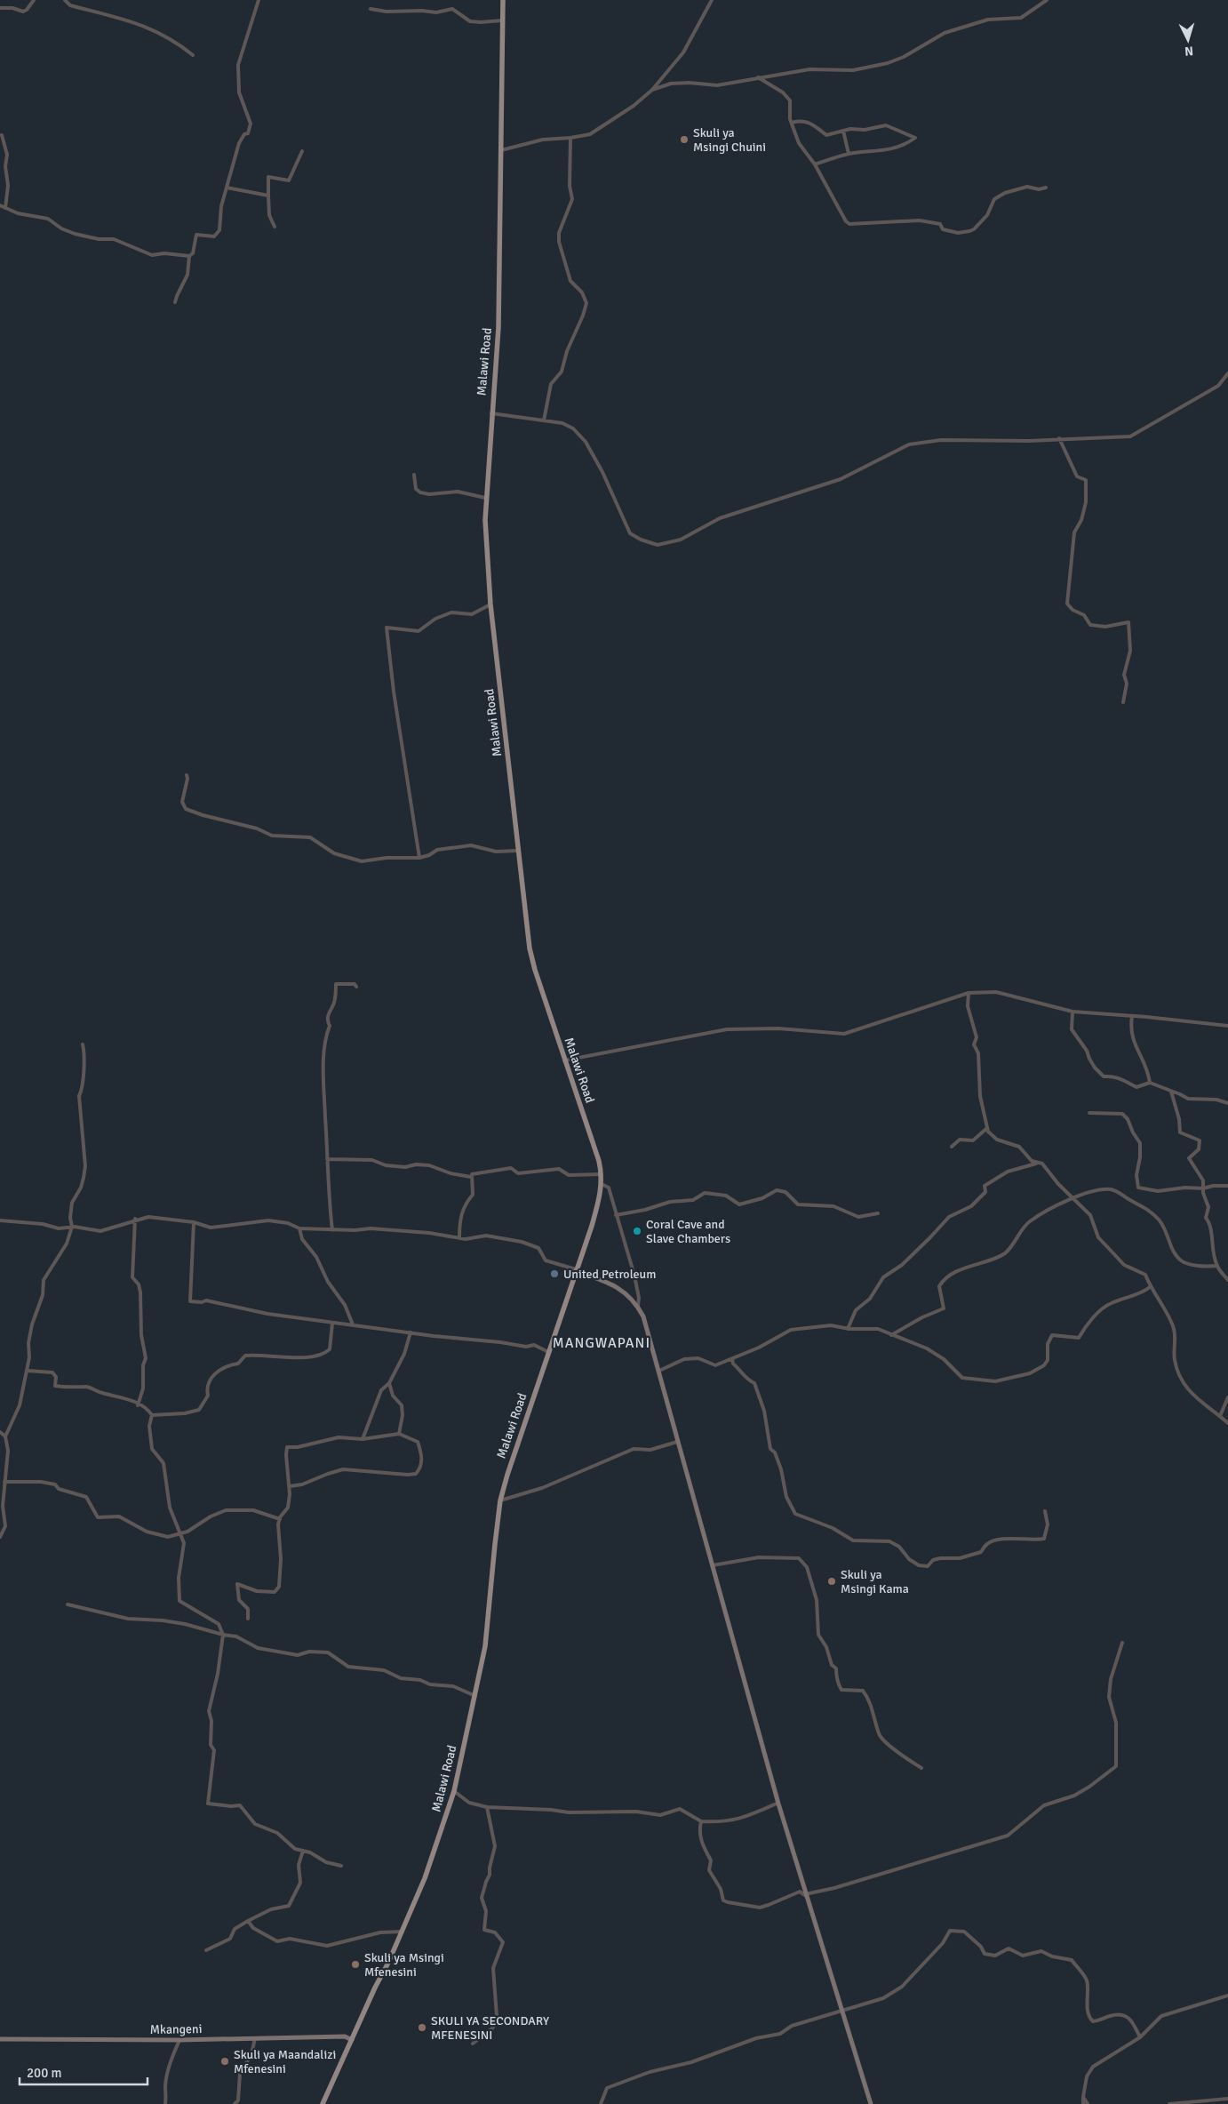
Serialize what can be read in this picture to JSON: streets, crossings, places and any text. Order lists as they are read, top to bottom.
{
  "streets": {
    "main road": ["Malawi Road"],
    "street": ["Mkangeni"]
  },
  "crossings": [
    ["Malawi Road", "Mkangeni"]
  ],
  "districts": ["MANGWAPANI"],
  "places": [
    "Skuli ya Msingi Chuini",
    "Coral Cave and Slave Chambers",
    "United Petroleum",
    "Skuli ya Msingi Kama",
    "Skuli ya Msingi Mfenesini",
    "SKULI YA SECONDARY MFENESINI",
    "Skuli ya Maandalizi Mfenesini"
  ],
  "scale_bar": "200 m",
  "north": "bottom"
}
